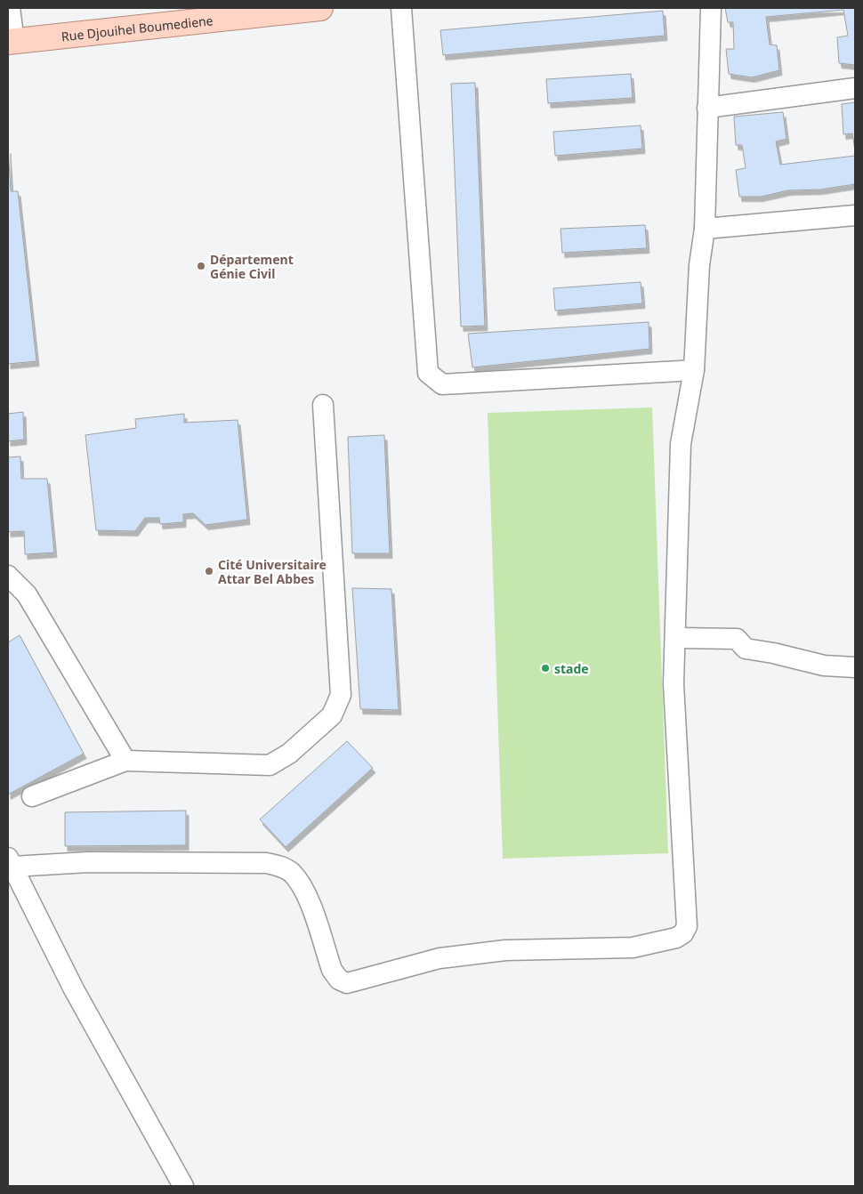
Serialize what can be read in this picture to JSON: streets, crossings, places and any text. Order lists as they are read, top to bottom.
{
  "streets": {
    "main road": ["Rue Djouihel Boumediene"]
  },
  "places": ["Département Génie Civil", "Cité Universitaire Attar Bel Abbes", "stade"]
}
